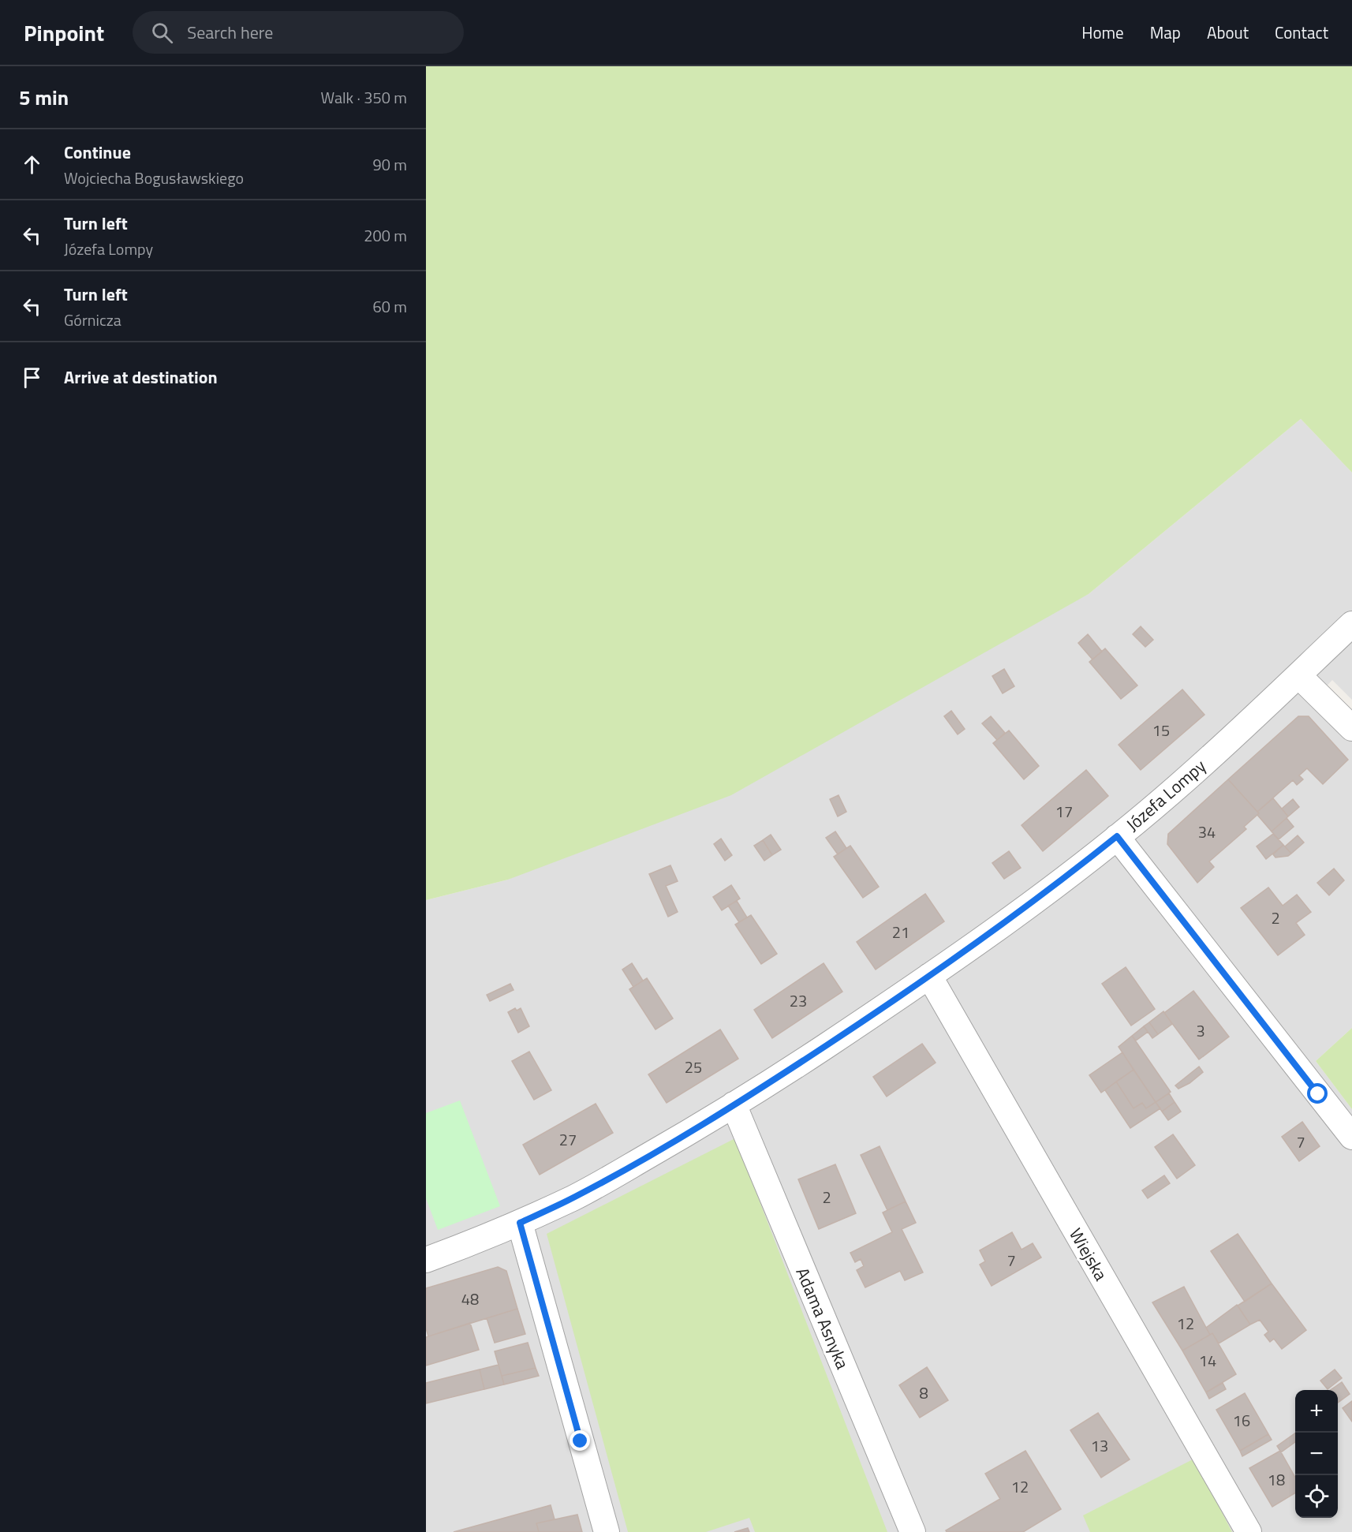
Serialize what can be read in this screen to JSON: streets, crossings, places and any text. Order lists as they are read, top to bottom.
{
  "streets": {
    "street": ["Józefa Lompy", "Wiejska", "Adama Asnyka"]
  },
  "crossings": [
    ["Józefa Lompy", "Wiejska"],
    ["Józefa Lompy", "Adama Asnyka"]
  ],
  "house_numbers": [
    "15",
    "17",
    "34",
    "2",
    "21",
    "23",
    "3",
    "25",
    "27",
    "7",
    "2",
    "7",
    "48",
    "12",
    "14",
    "8",
    "16",
    "13",
    "18",
    "12"
  ],
  "page": {
    "header": "Pinpoint",
    "search": "Search here",
    "nav": [
      "Home",
      "Map",
      "About",
      "Contact"
    ],
    "heading": ["5 min", "Walk · 350 m"],
    "list": [
      ["Continue", "Wojciecha Bogusławskiego", "90 m"],
      ["Turn left", "Józefa Lompy", "200 m"],
      ["Turn left", "Górnicza", "60 m"],
      "Arrive at destination"
    ],
    "map_buttons": ["+", "−"]
  }
}
